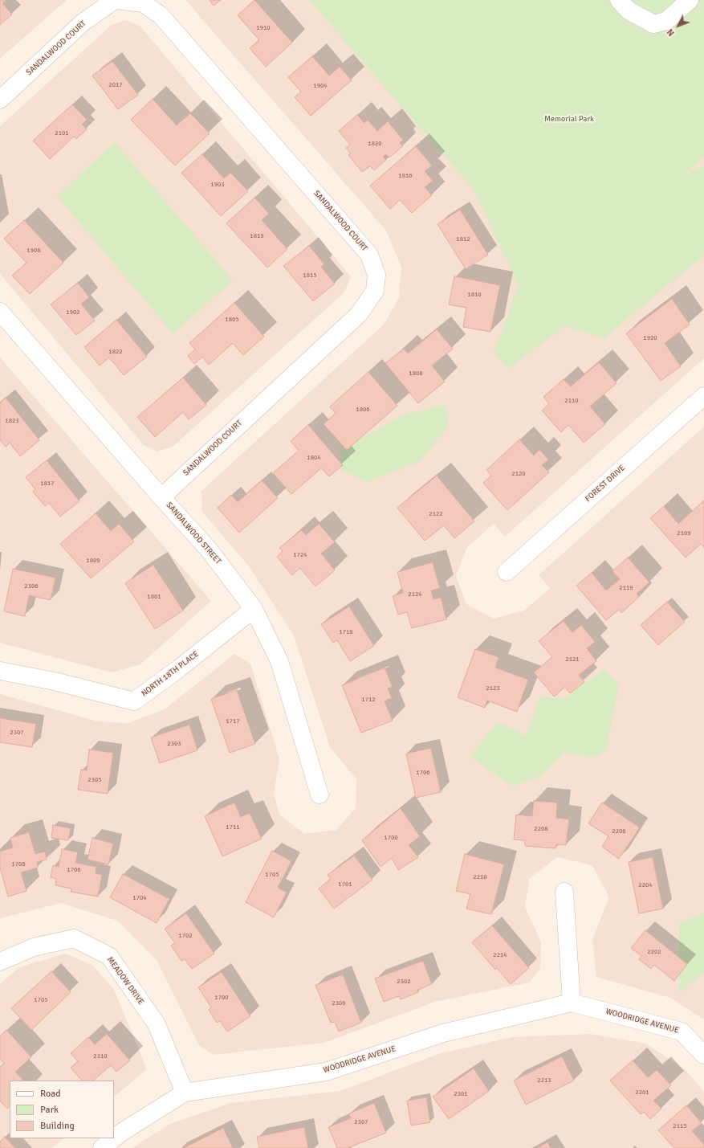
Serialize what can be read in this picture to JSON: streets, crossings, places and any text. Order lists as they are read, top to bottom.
{
  "streets": {
    "street": [
      "SANDALWOOD COURT",
      "FOREST DRIVE",
      "SANDALWOOD STREET",
      "NORTH 18TH PLACE",
      "MEADOW DRIVE",
      "WOODRIDGE AVENUE"
    ]
  },
  "crossings": [
    ["SANDALWOOD COURT", "SANDALWOOD STREET"],
    ["SANDALWOOD STREET", "NORTH 18TH PLACE"],
    ["MEADOW DRIVE", "WOODRIDGE AVENUE"]
  ],
  "parks": ["Memorial Park"],
  "house_numbers": [
    "1910",
    "2017",
    "1904",
    "2101",
    "1820",
    "1816",
    "1903",
    "1819",
    "1812",
    "1908",
    "1815",
    "1810",
    "1902",
    "1805",
    "1920",
    "1822",
    "1808",
    "2110",
    "1806",
    "1823",
    "1804",
    "2120",
    "1817",
    "2122",
    "2109",
    "1724",
    "1809",
    "2306",
    "2119",
    "2124",
    "1801",
    "1718",
    "2121",
    "2123",
    "1712",
    "1717",
    "2307",
    "2303",
    "1706",
    "2305",
    "1711",
    "2208",
    "2206",
    "1700",
    "1708",
    "1706",
    "1705",
    "2210",
    "1701",
    "2204",
    "1704",
    "1702",
    "2202",
    "2214",
    "2302",
    "1700",
    "1705",
    "2306",
    "2310",
    "2213",
    "2201",
    "2301",
    "2307",
    "2115"
  ],
  "legend": ["Road", "Park", "Building"],
  "north": "bottom left"
}
